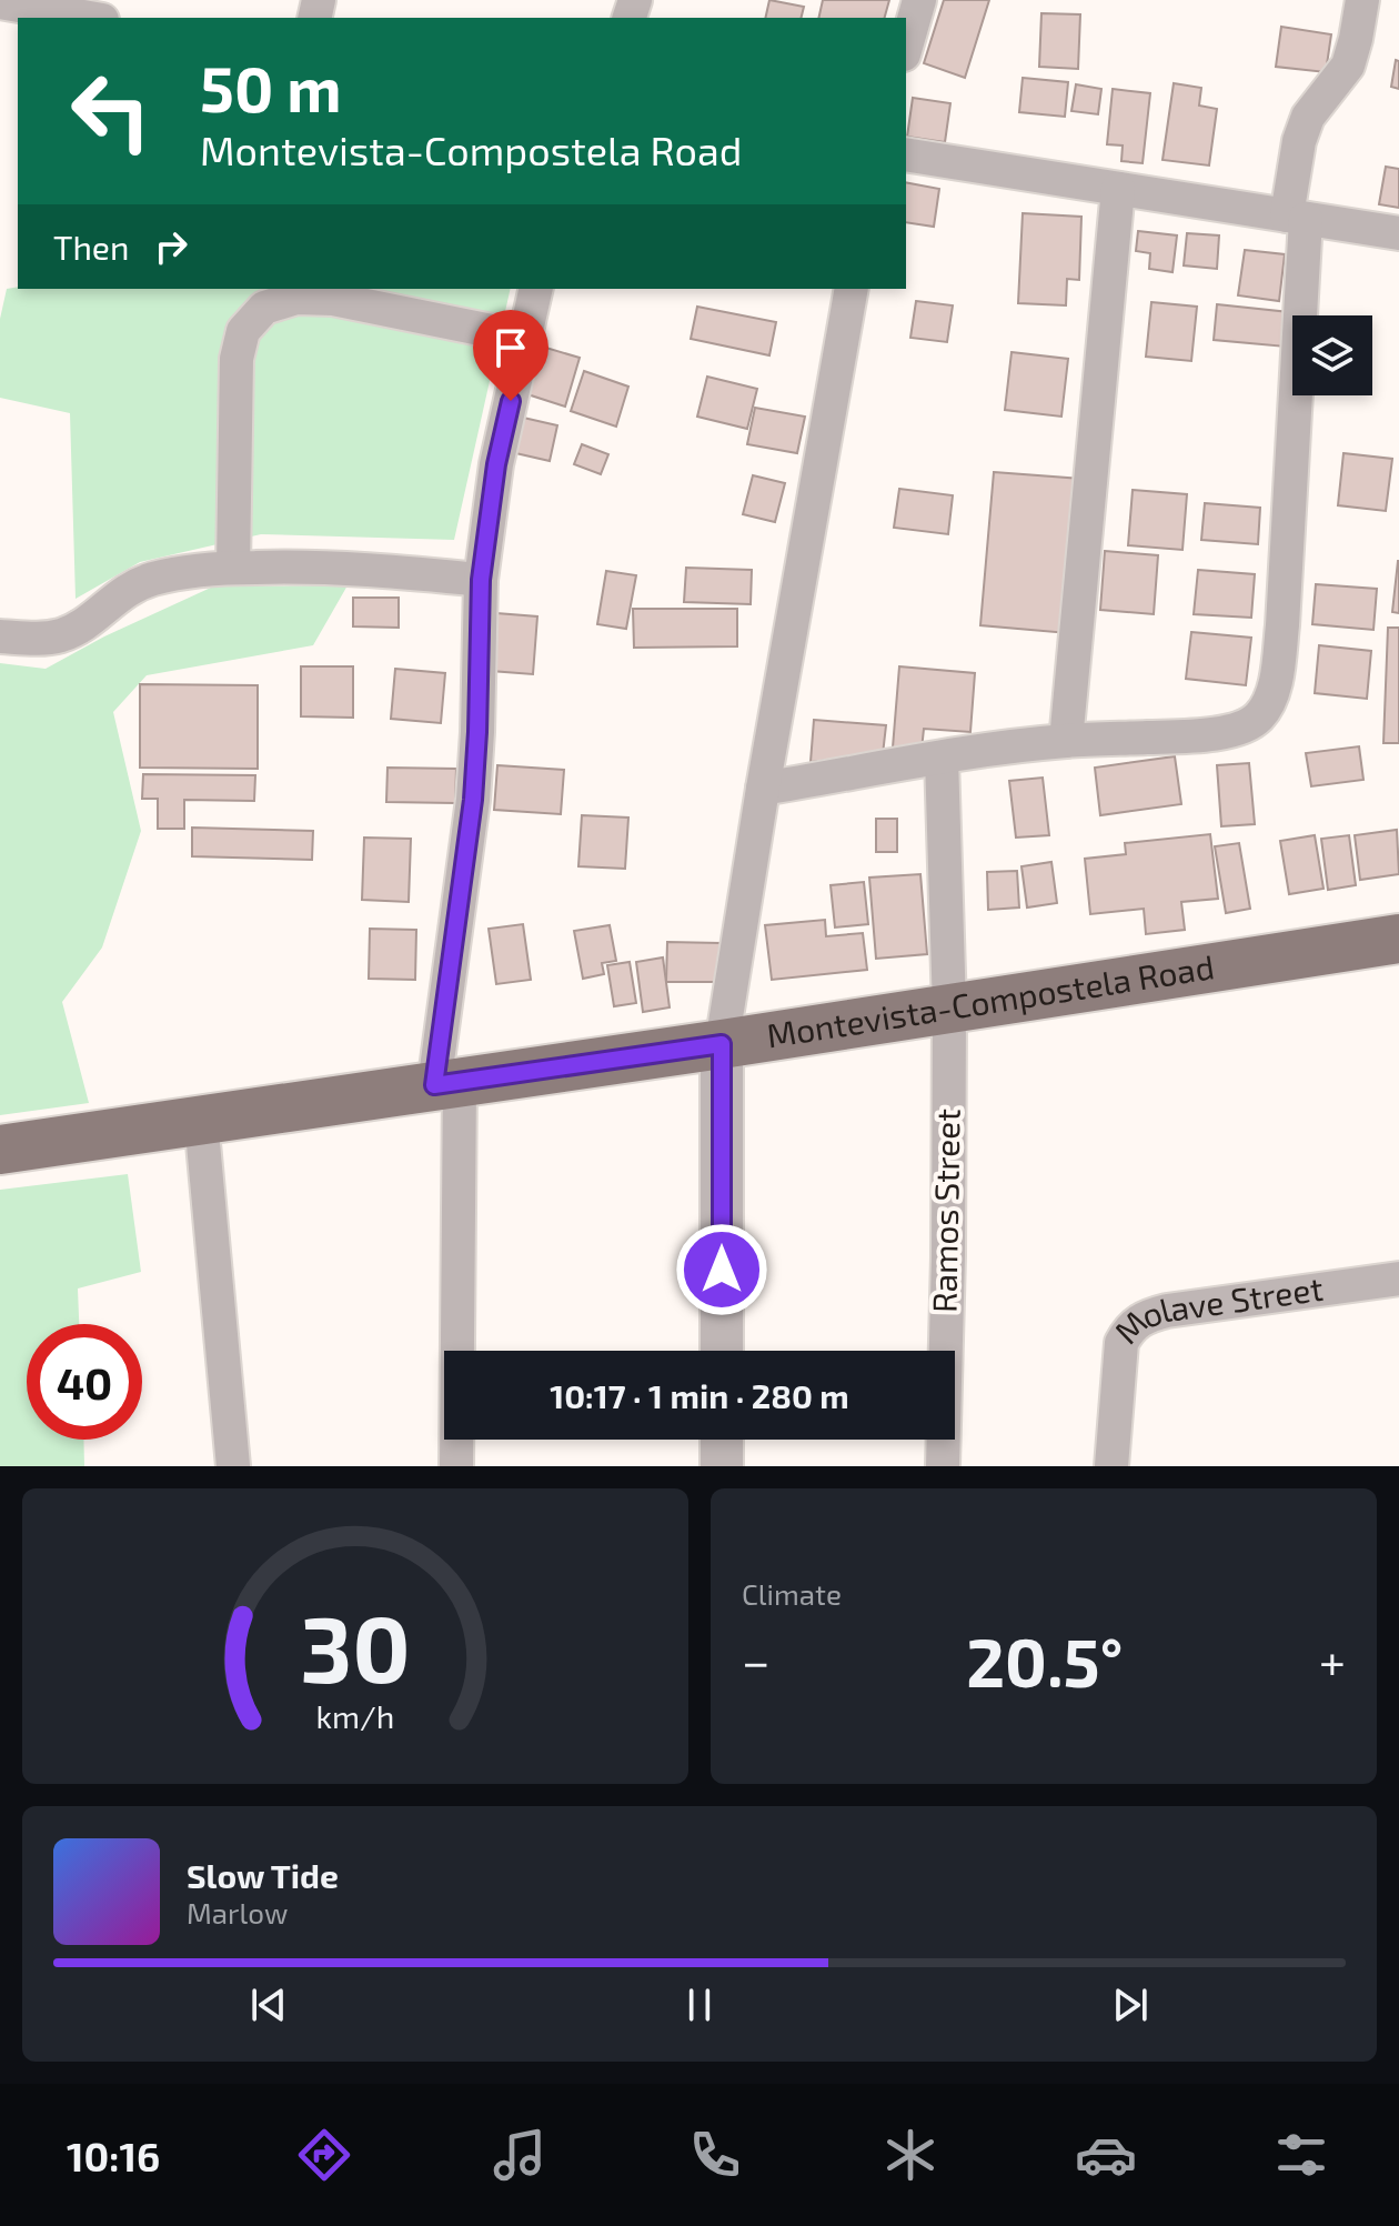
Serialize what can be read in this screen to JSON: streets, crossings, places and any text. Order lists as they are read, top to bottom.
{
  "streets": {
    "main road": ["Montevista-Compostela Road"],
    "street": ["Ramos Street", "Molave Street"]
  },
  "crossings": [
    ["Montevista-Compostela Road", "Ramos Street"]
  ],
  "page": {
    "turn": ["50 m", "Montevista-Compostela Road"],
    "then": "Then",
    "limit": "40",
    "trip": "10:17 · 1 min · 280 m",
    "tile": "Climate",
    "heat": ["−", "20.5°", "+"],
    "song": ["Slow Tide", "Marlow"],
    "tabs": "10:16",
    "gauge": ["30", "km/h"]
  }
}
